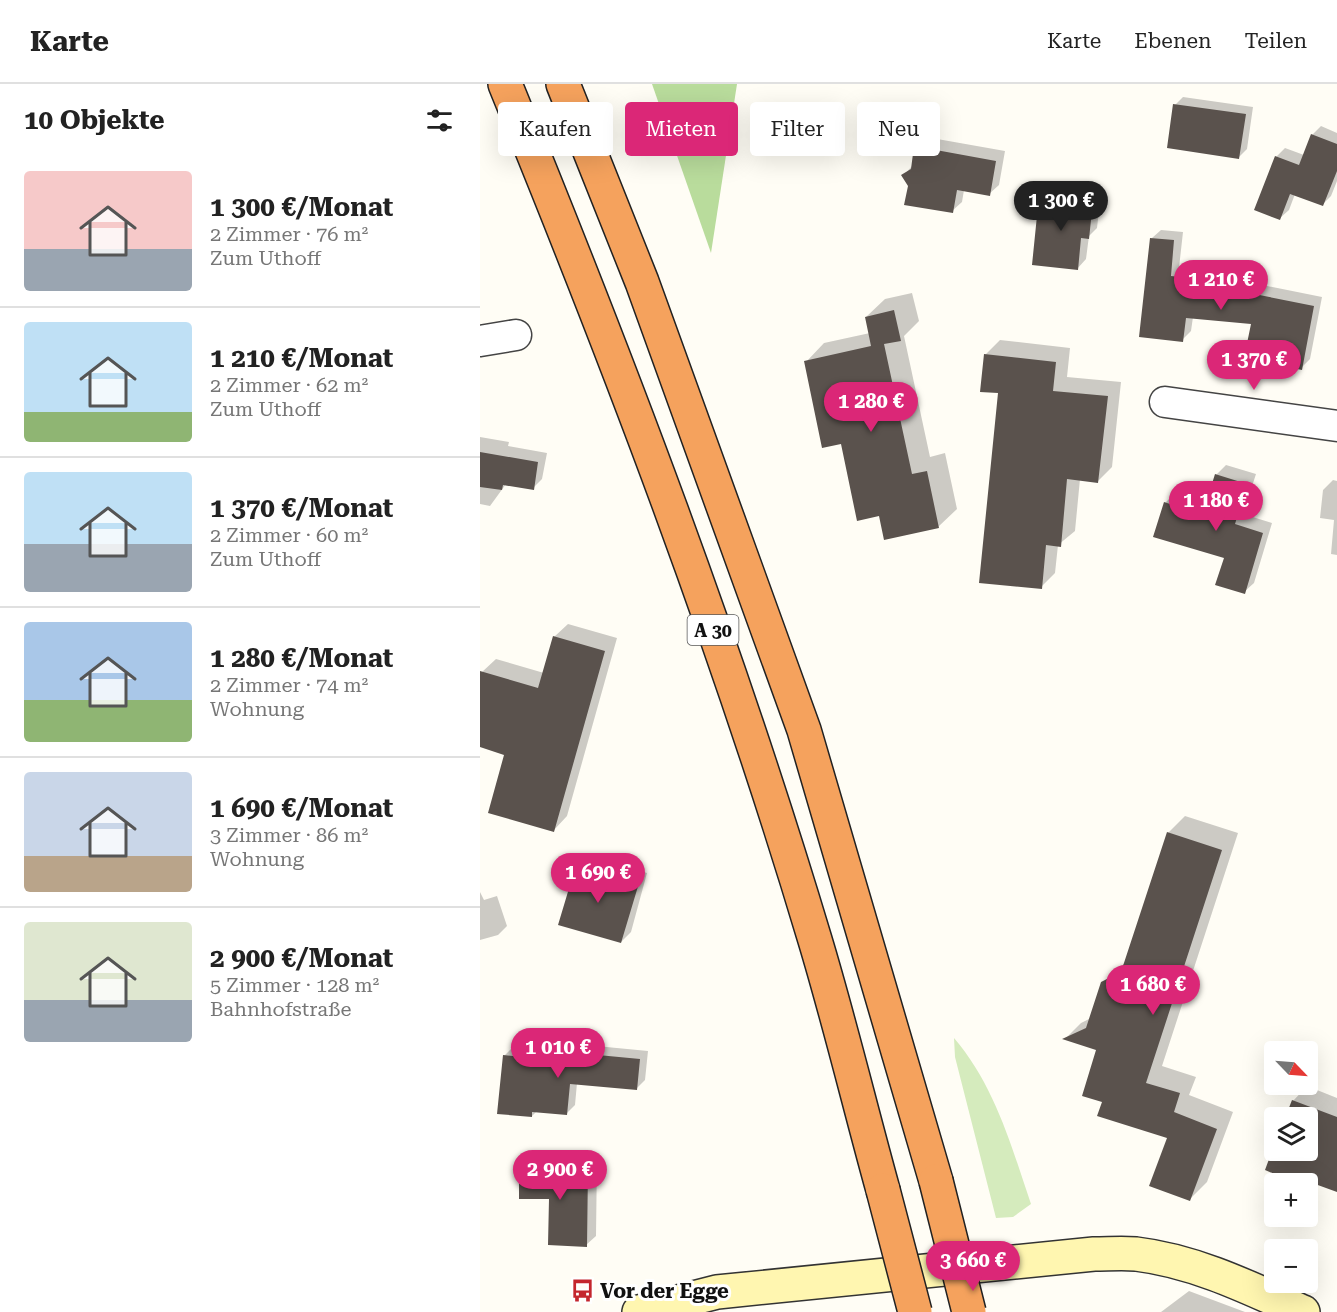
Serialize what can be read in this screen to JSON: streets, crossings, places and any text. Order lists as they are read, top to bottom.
{
  "streets": {
    "highway": ["A 30"]
  },
  "places": {
    "bus stop": ["Vor der Egge"]
  },
  "north": "bottom right",
  "page": {
    "header": "Karte",
    "nav": ["Karte", "Ebenen", "Teilen"],
    "heading": "10 Objekte",
    "chip": [
      "Kaufen",
      "Mieten",
      "Filter",
      "Neu"
    ],
    "list": [
      {
        "name": "1 300 €/Monat",
        "note": "2 Zimmer · 76 m² · Zum Uthoff"
      },
      {
        "name": "1 210 €/Monat",
        "note": "2 Zimmer · 62 m² · Zum Uthoff"
      },
      {
        "name": "1 370 €/Monat",
        "note": "2 Zimmer · 60 m² · Zum Uthoff"
      },
      {
        "name": "1 280 €/Monat",
        "note": "2 Zimmer · 74 m² · Wohnung"
      },
      {
        "name": "1 690 €/Monat",
        "note": "3 Zimmer · 86 m² · Wohnung"
      },
      {
        "name": "2 900 €/Monat",
        "note": "5 Zimmer · 128 m² · Bahnhofstraße"
      }
    ],
    "price": [
      "1 300 €",
      "1 210 €",
      "1 370 €",
      "1 280 €",
      "1 180 €",
      "1 690 €",
      "1 680 €",
      "1 010 €",
      "2 900 €",
      "3 660 €"
    ],
    "map_buttons": ["+", "−"]
  }
}
